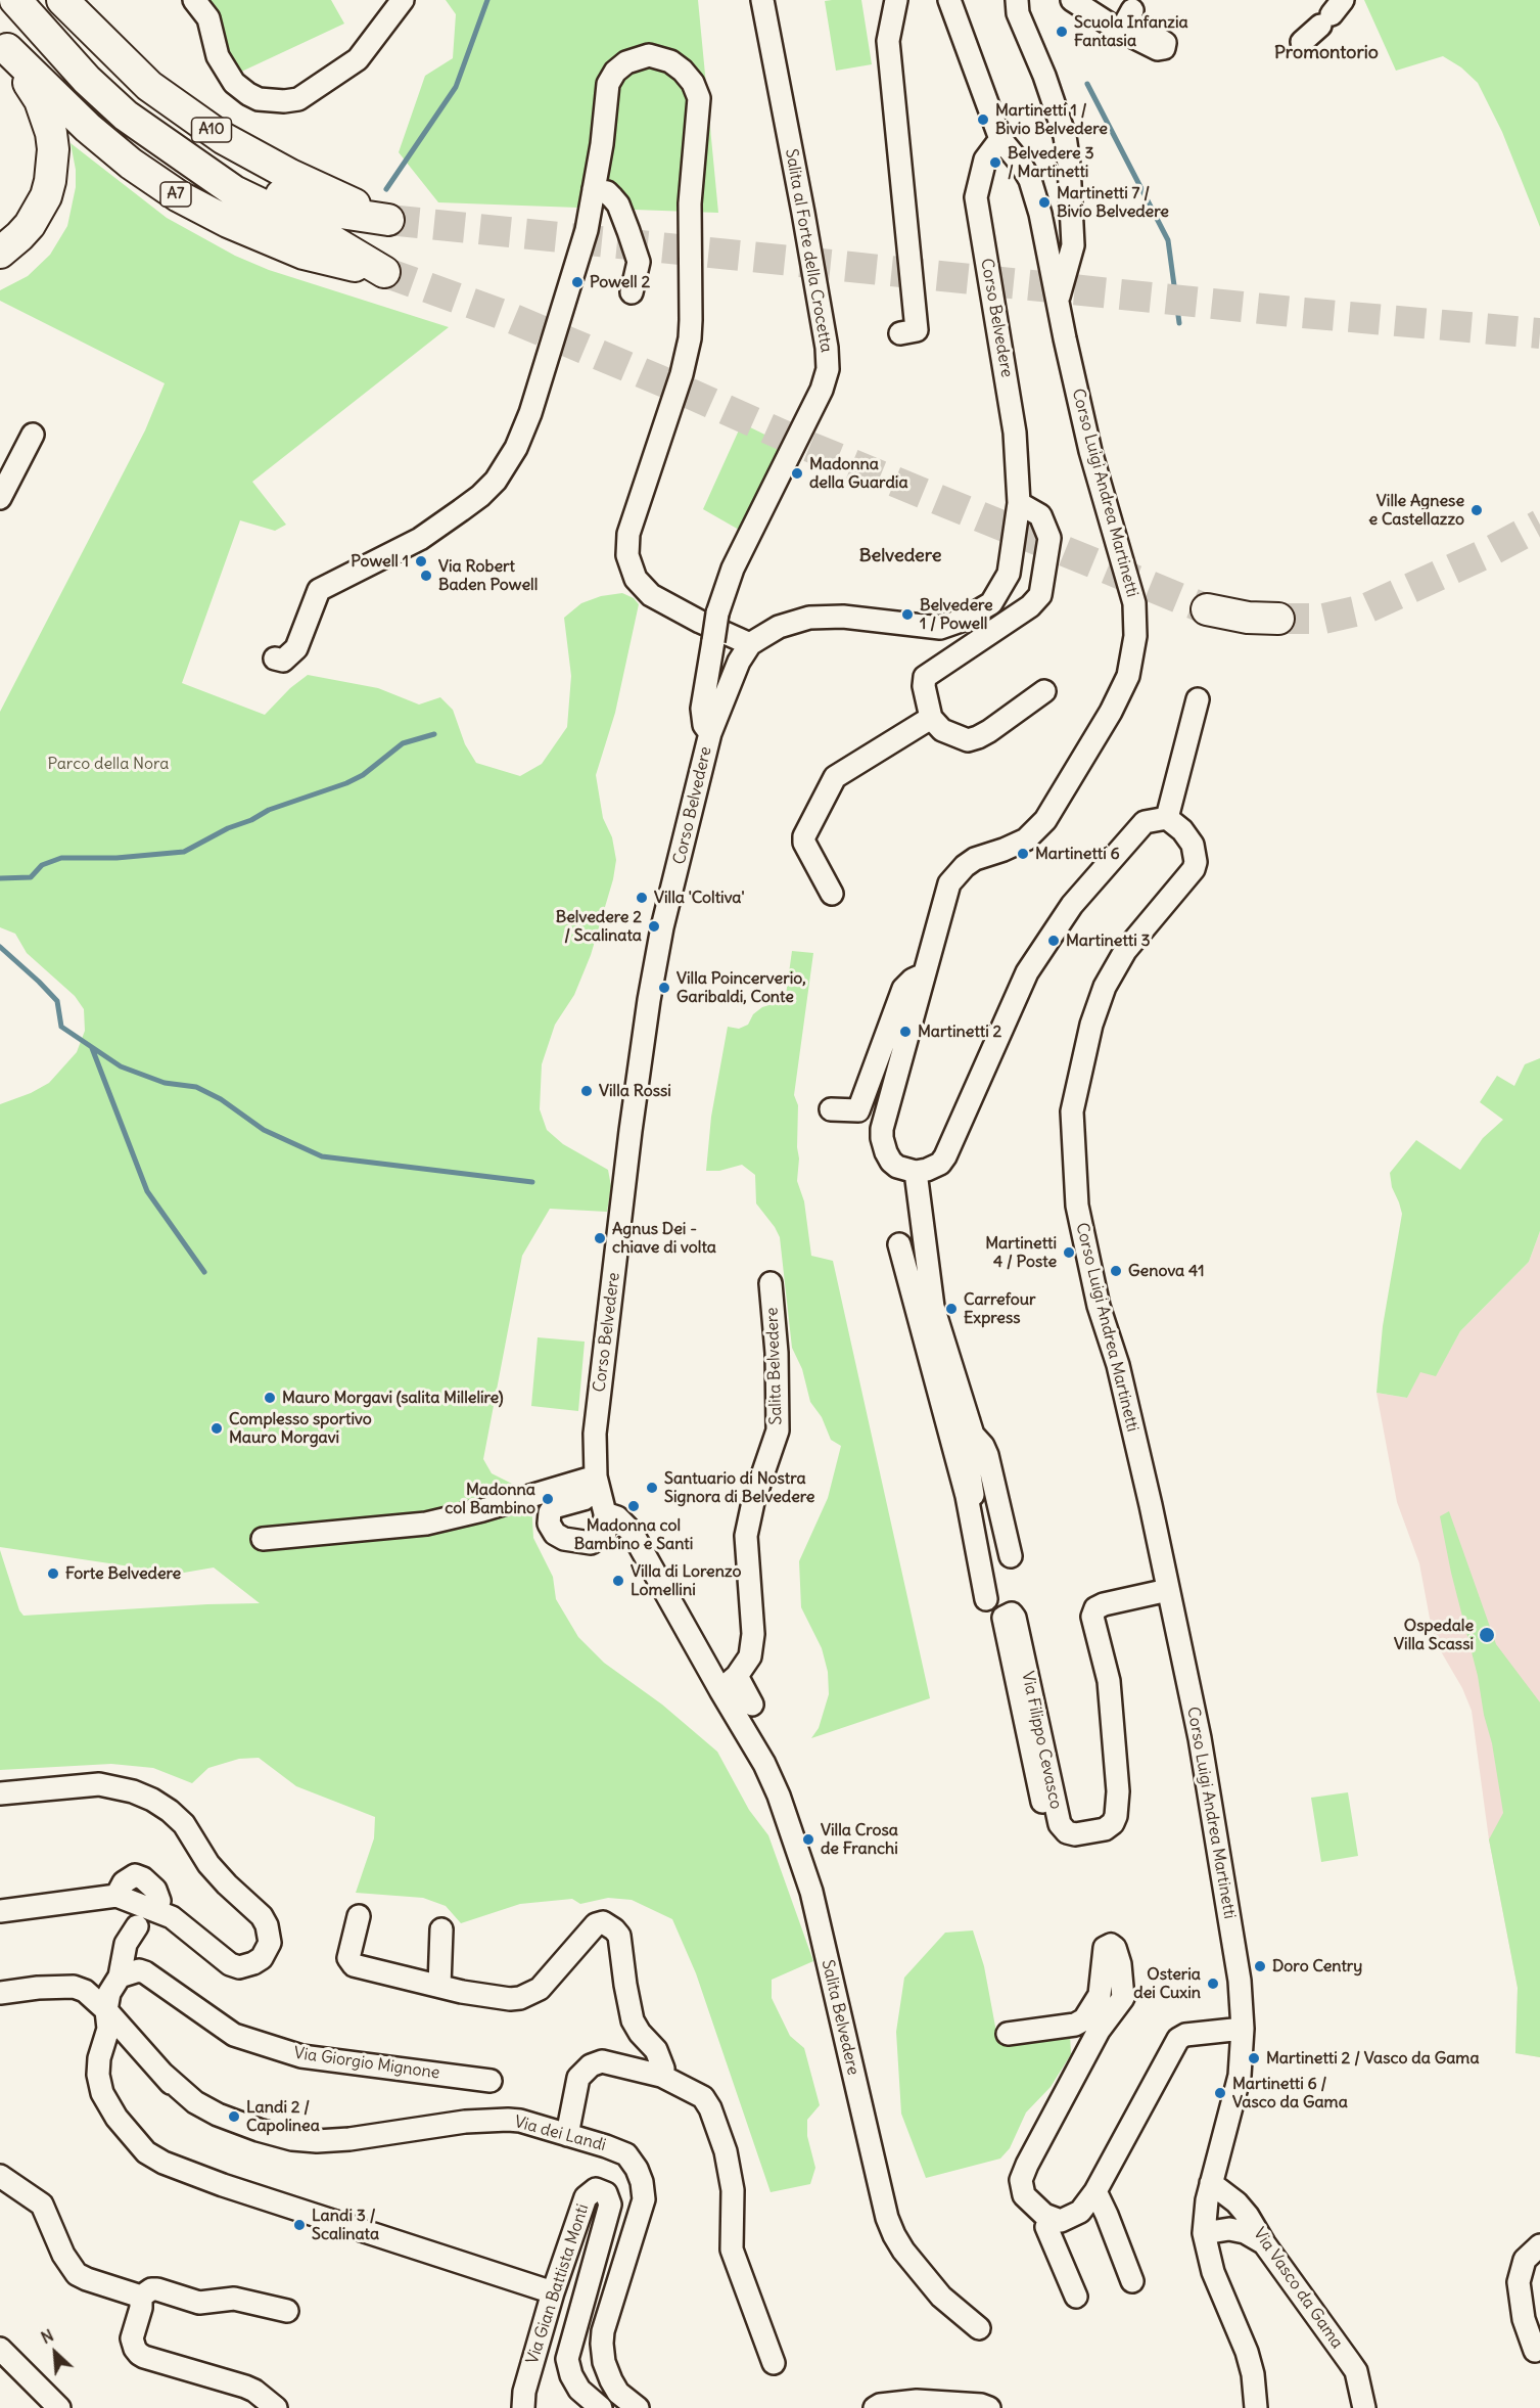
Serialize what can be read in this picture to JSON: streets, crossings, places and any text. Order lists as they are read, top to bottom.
{
  "streets": {
    "highway": ["A10", "A7"],
    "street": [
      "Salita al Forte della Crocetta",
      "Corso Belvedere",
      "Corso Luigi Andrea Martinetti",
      "Salita Belvedere",
      "Via Filippo Cevasco",
      "Via Giorgio Mignone",
      "Via dei Landi",
      "Via Gian Battista Monti",
      "Via Vasco da Gama"
    ]
  },
  "crossings": [
    ["Salita al Forte della Crocetta", "Corso Belvedere"],
    ["Corso Belvedere", "Corso Luigi Andrea Martinetti"],
    ["Corso Belvedere", "Salita Belvedere"],
    ["Corso Luigi Andrea Martinetti", "Via Filippo Cevasco"],
    ["Corso Luigi Andrea Martinetti", "Via Vasco da Gama"]
  ],
  "districts": ["Promontorio", "Belvedere"],
  "parks": ["Parco della Nora"],
  "places": [
    "Scuola Infanzia Fantasia",
    "Martinetti 1 / Bivio Belvedere",
    "Belvedere 3 / Martinetti",
    "Martinetti 7 / Bivio Belvedere",
    "Powell 2",
    "Madonna della Guardia",
    "Ville Agnese e Castellazzo",
    "Powell 1",
    "Via Robert Baden Powell",
    "Belvedere 1 / Powell",
    "Martinetti 6",
    "Villa 'Coltiva'",
    "Belvedere 2 / Scalinata",
    "Martinetti 3",
    "Villa Poincerverio, Garibaldi, Conte",
    "Martinetti 2",
    "Villa Rossi",
    "Agnus Dei - chiave di volta",
    "Martinetti 4 / Poste",
    "Genova 41",
    "Carrefour Express",
    "Mauro Morgavi (salita Millelire)",
    "Complesso sportivo Mauro Morgavi",
    "Santuario di Nostra Signora di Belvedere",
    "Madonna col Bambino",
    "Madonna col Bambino e Santi",
    "Forte Belvedere",
    "Villa di Lorenzo Lomellini",
    "Ospedale Villa Scassi",
    "Villa Crosa de Franchi",
    "Doro Centry",
    "Osteria dei Cuxin",
    "Martinetti 2 / Vasco da Gama",
    "Martinetti 6 / Vasco da Gama",
    "Landi 2 / Capolinea",
    "Landi 3 / Scalinata"
  ],
  "north": "top left"
}
